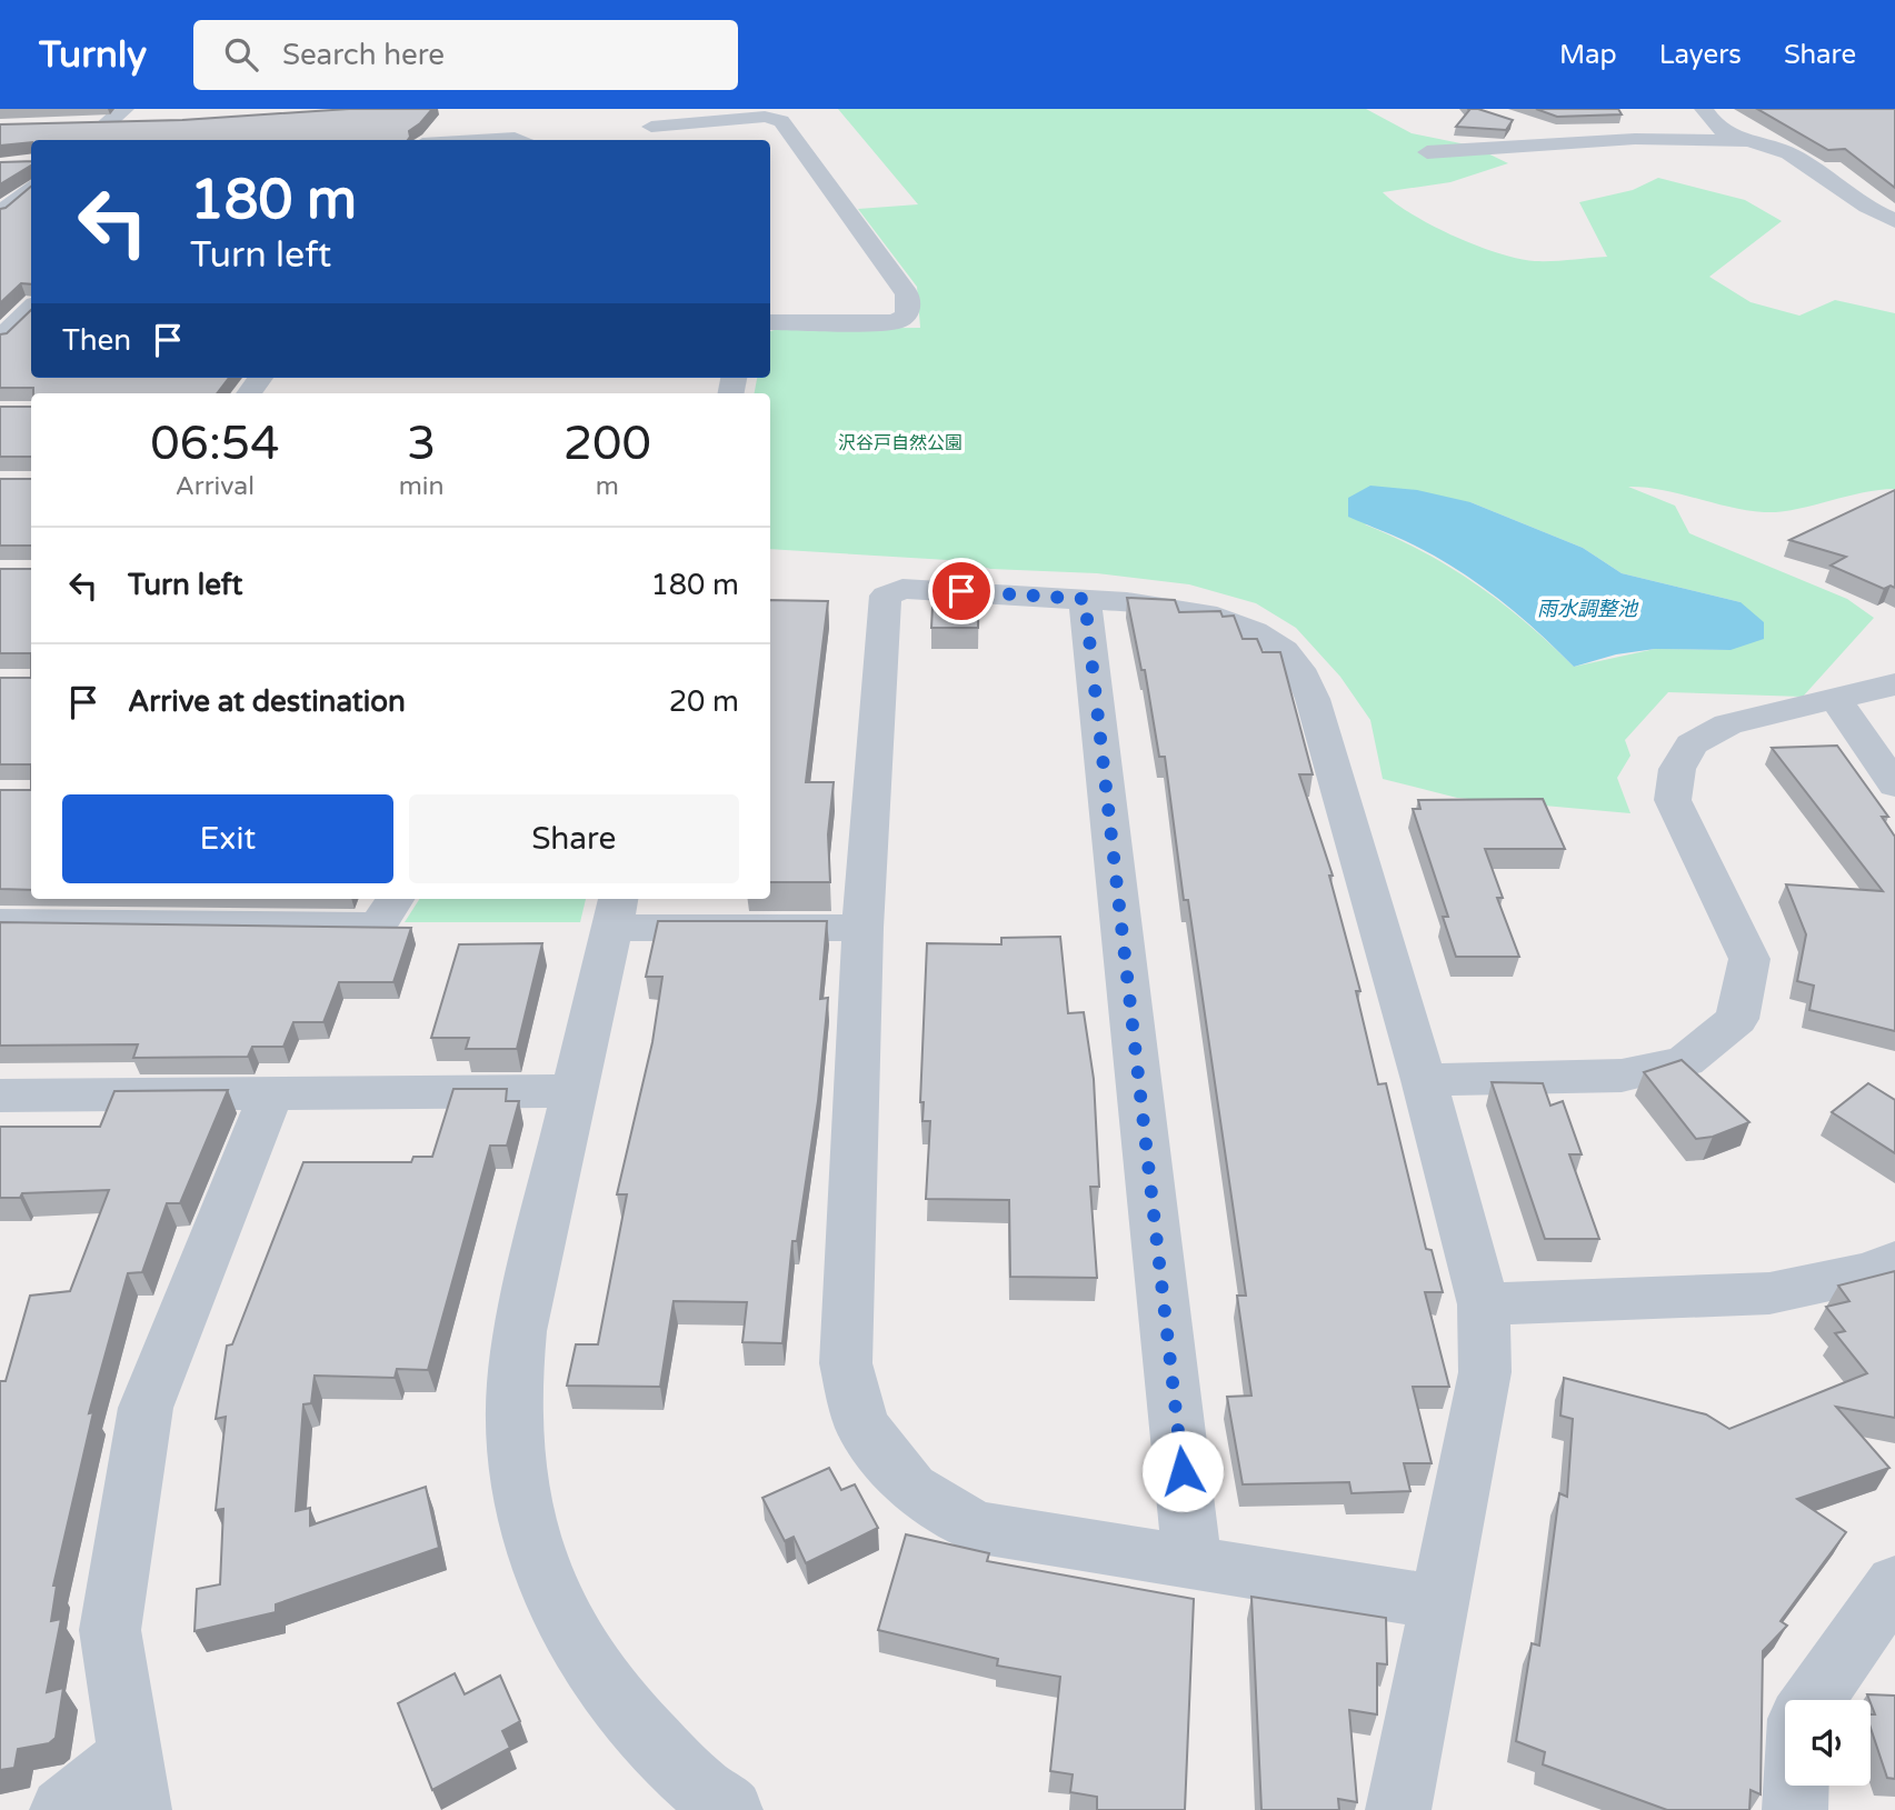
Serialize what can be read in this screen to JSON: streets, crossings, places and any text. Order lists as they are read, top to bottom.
{
  "water": ["雨水調整池"],
  "parks": ["沢谷戸自然公園"],
  "page": {
    "header": "Turnly",
    "search": "Search here",
    "nav": ["Map", "Layers", "Share"],
    "turn": ["180 m", "Turn left"],
    "then": "Then",
    "eta": [
      "06:54",
      "Arrival",
      "3",
      "min",
      "200",
      "m"
    ],
    "list": [
      {
        "name": "Turn left",
        "value": "180 m"
      },
      {
        "name": "Arrive at destination",
        "value": "20 m"
      }
    ],
    "buttons": ["Exit", "Share"]
  }
}
